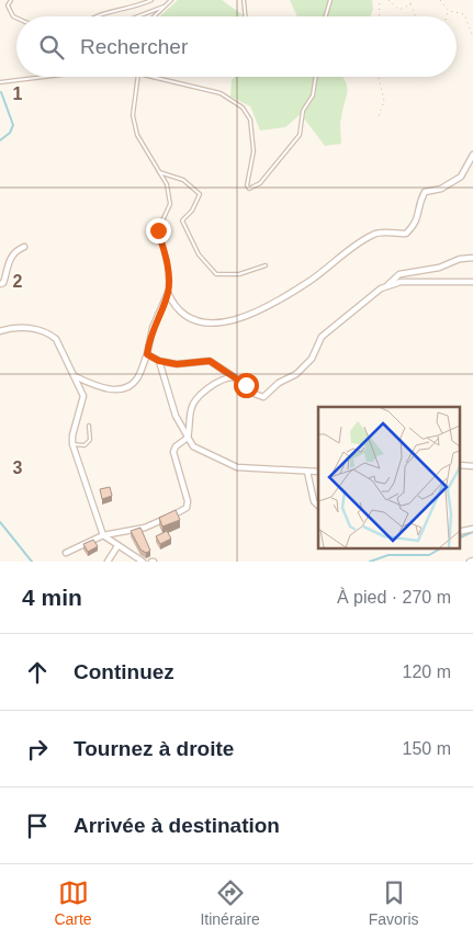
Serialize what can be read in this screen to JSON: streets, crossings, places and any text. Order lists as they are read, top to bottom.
{
  "page": {
    "search": "Rechercher",
    "heading": ["4 min", "À pied · 270 m"],
    "list": [
      ["Continuez", "120 m"],
      ["Tournez à droite", "150 m"],
      "Arrivée à destination"
    ],
    "nav": ["Carte", "Itinéraire", "Favoris"]
  },
  "grid": {
    "rows": ["1", "2", "3"]
  }
}
